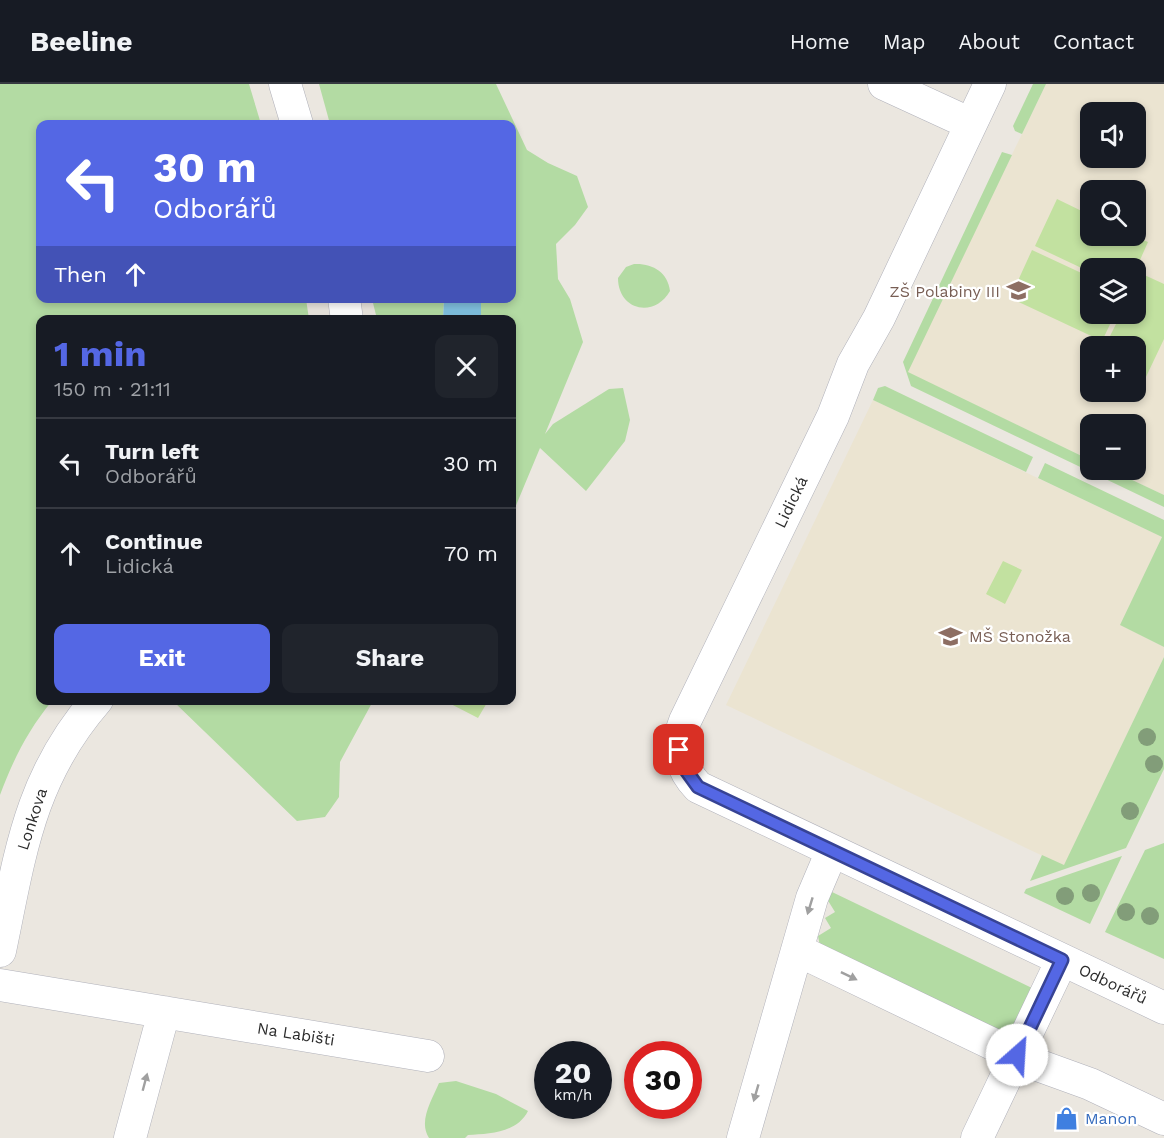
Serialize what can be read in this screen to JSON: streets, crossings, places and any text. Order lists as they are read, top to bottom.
{
  "streets": {
    "street": [
      "Lidická",
      "Lonkova",
      "Odborářů",
      "Na Labišti"
    ]
  },
  "crossings": [
    ["Lidická", "Odborářů"]
  ],
  "places": {
    "school or university": ["ZŠ Polabiny III", "MŠ Stonožka"],
    "shop": ["Manon"]
  },
  "page": {
    "header": "Beeline",
    "nav": [
      "Home",
      "Map",
      "About",
      "Contact"
    ],
    "map_buttons": ["+", "−"],
    "turn": ["30 m", "Odborářů"],
    "then": "Then",
    "heading": ["1 min", "150 m · 21:11"],
    "list": [
      {
        "name": "Turn left",
        "note": "Odborářů",
        "value": "30 m"
      },
      {
        "name": "Continue",
        "note": "Lidická",
        "value": "70 m"
      }
    ],
    "buttons": ["Exit", "Share"],
    "speed": "20 km/h",
    "limit": "30"
  }
}
